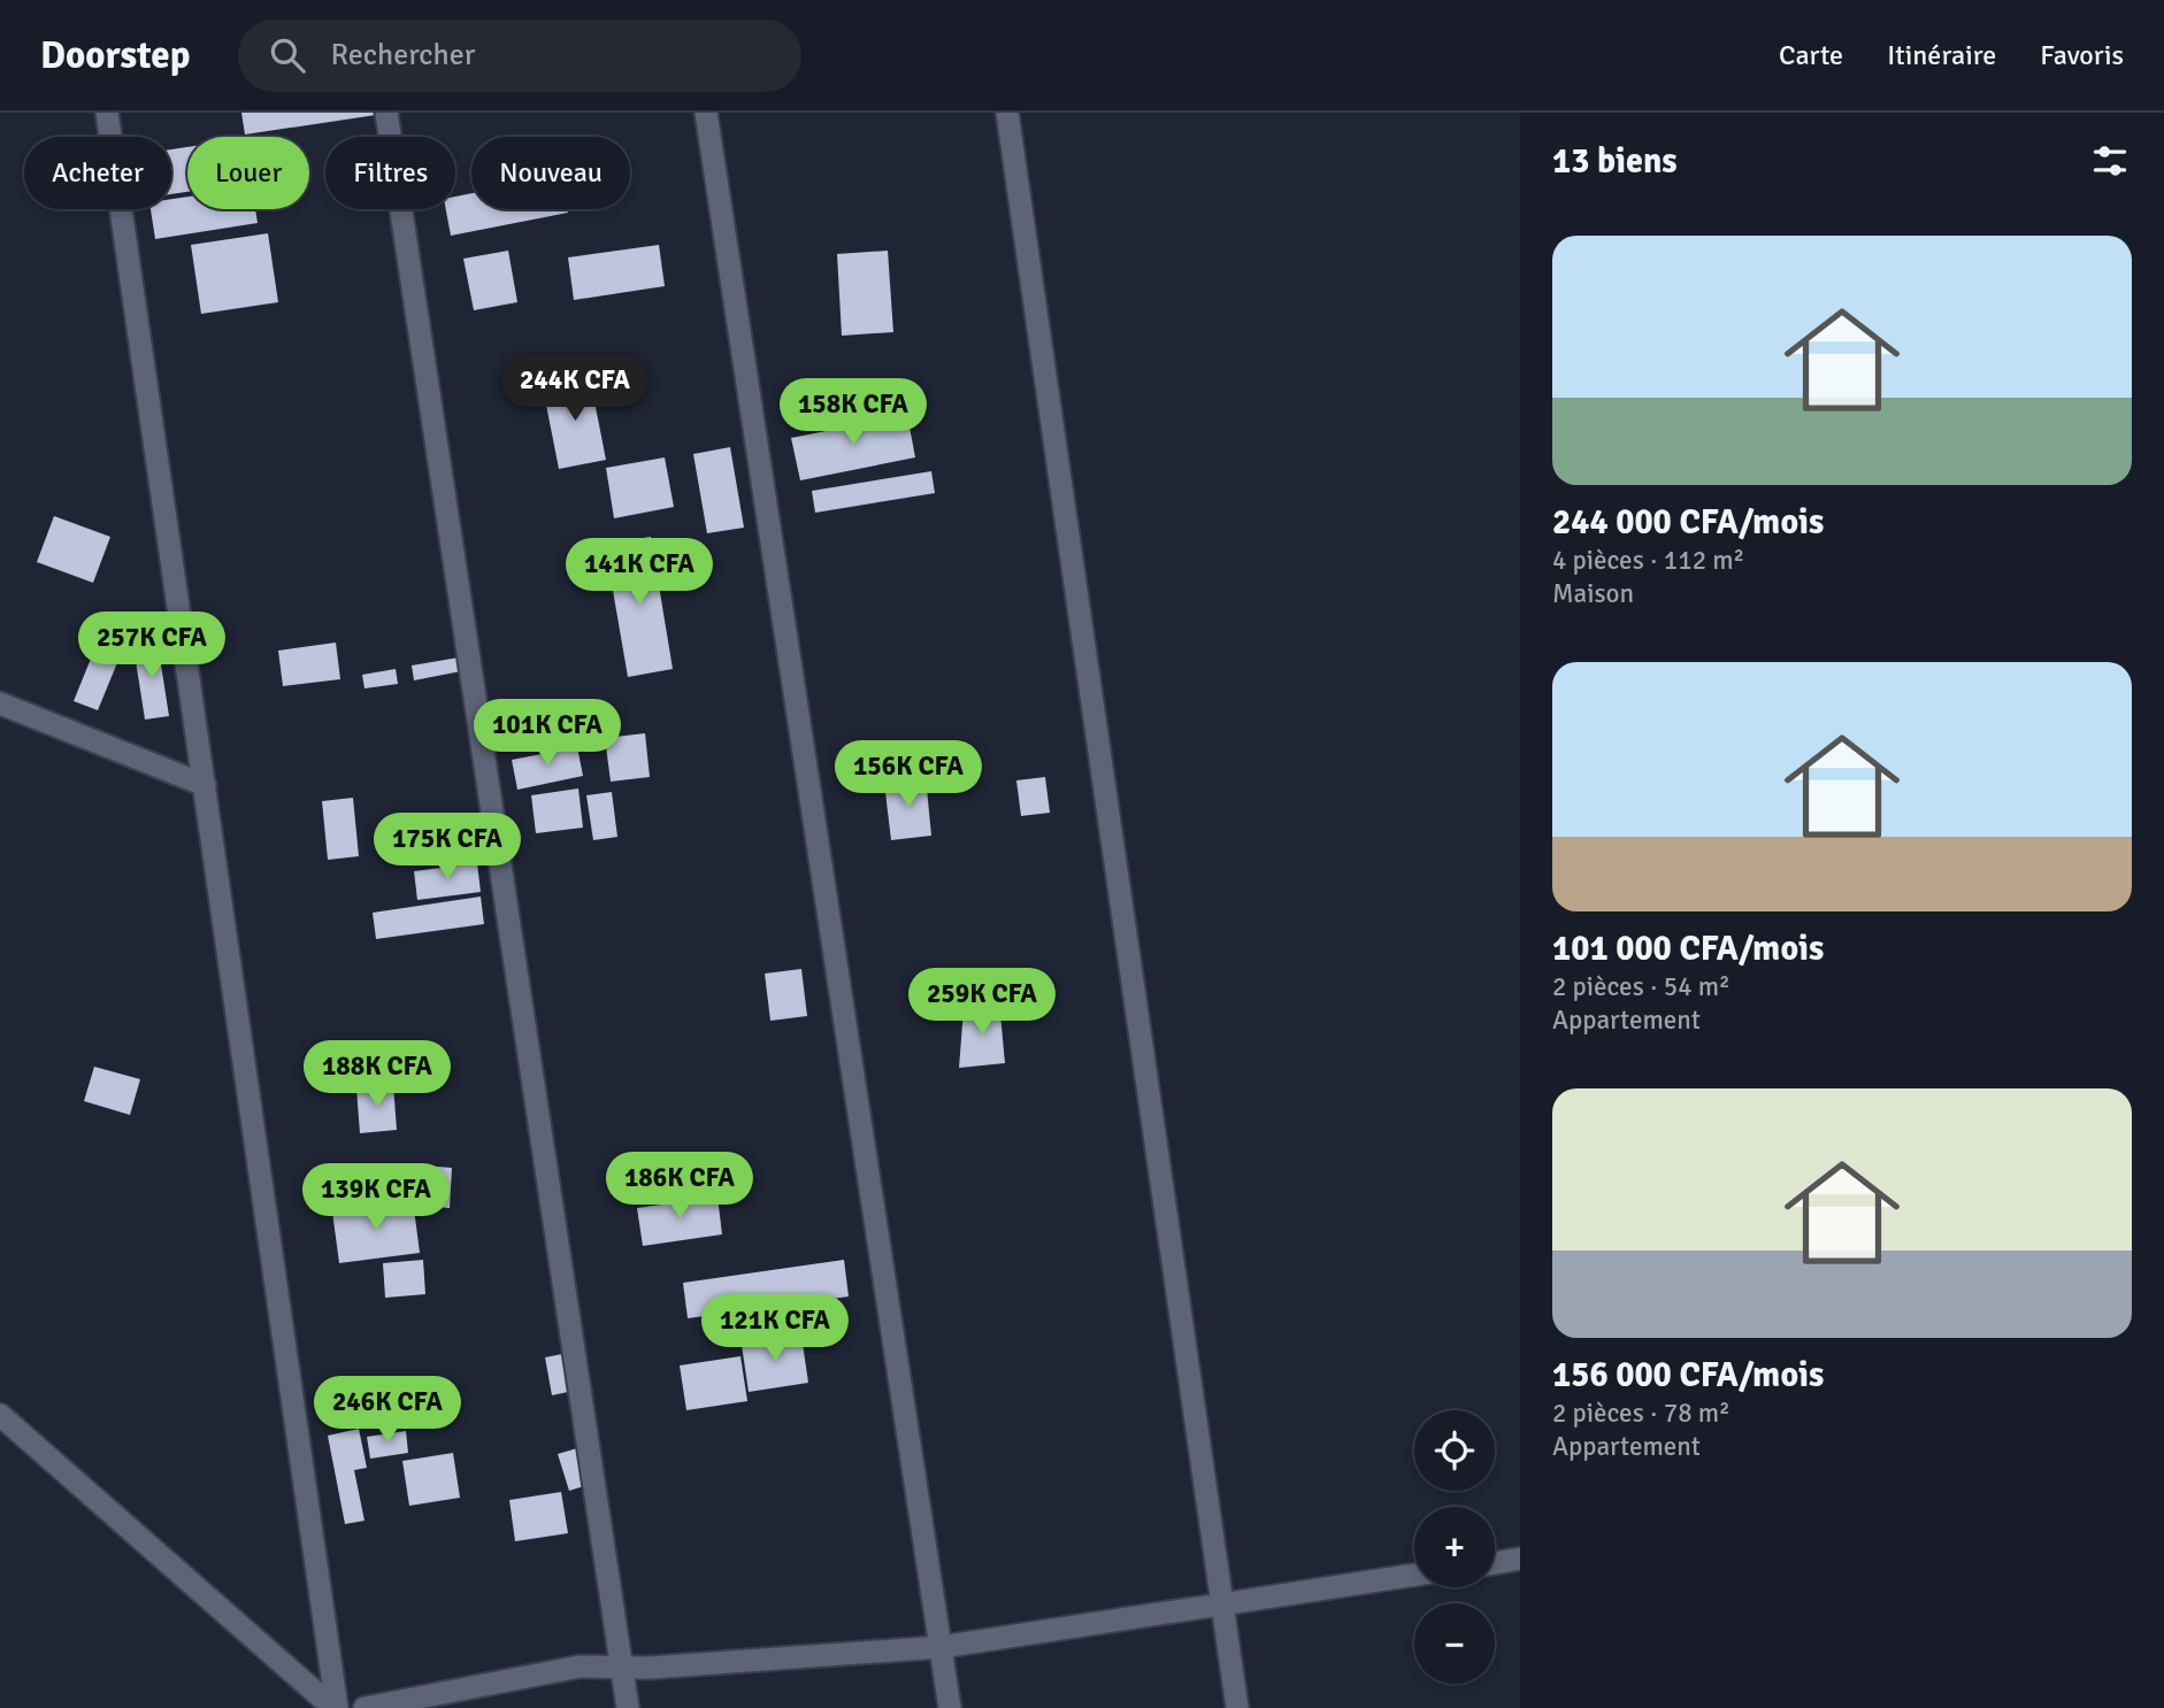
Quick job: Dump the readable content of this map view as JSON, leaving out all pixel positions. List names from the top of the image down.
{
  "page": {
    "header": "Doorstep",
    "search": "Rechercher",
    "nav": ["Carte", "Itinéraire", "Favoris"],
    "heading": "13 biens",
    "chip": [
      "Acheter",
      "Louer",
      "Filtres",
      "Nouveau"
    ],
    "list": [
      {
        "name": "244 000 CFA/mois",
        "note": "4 pièces · 112 m² · Maison"
      },
      {
        "name": "101 000 CFA/mois",
        "note": "2 pièces · 54 m² · Appartement"
      },
      {
        "name": "156 000 CFA/mois",
        "note": "2 pièces · 78 m² · Appartement"
      }
    ],
    "price": [
      "244K CFA",
      "158K CFA",
      "141K CFA",
      "257K CFA",
      "101K CFA",
      "156K CFA",
      "175K CFA",
      "259K CFA",
      "188K CFA",
      "186K CFA",
      "139K CFA",
      "121K CFA",
      "246K CFA"
    ],
    "map_buttons": ["+", "−"]
  }
}
